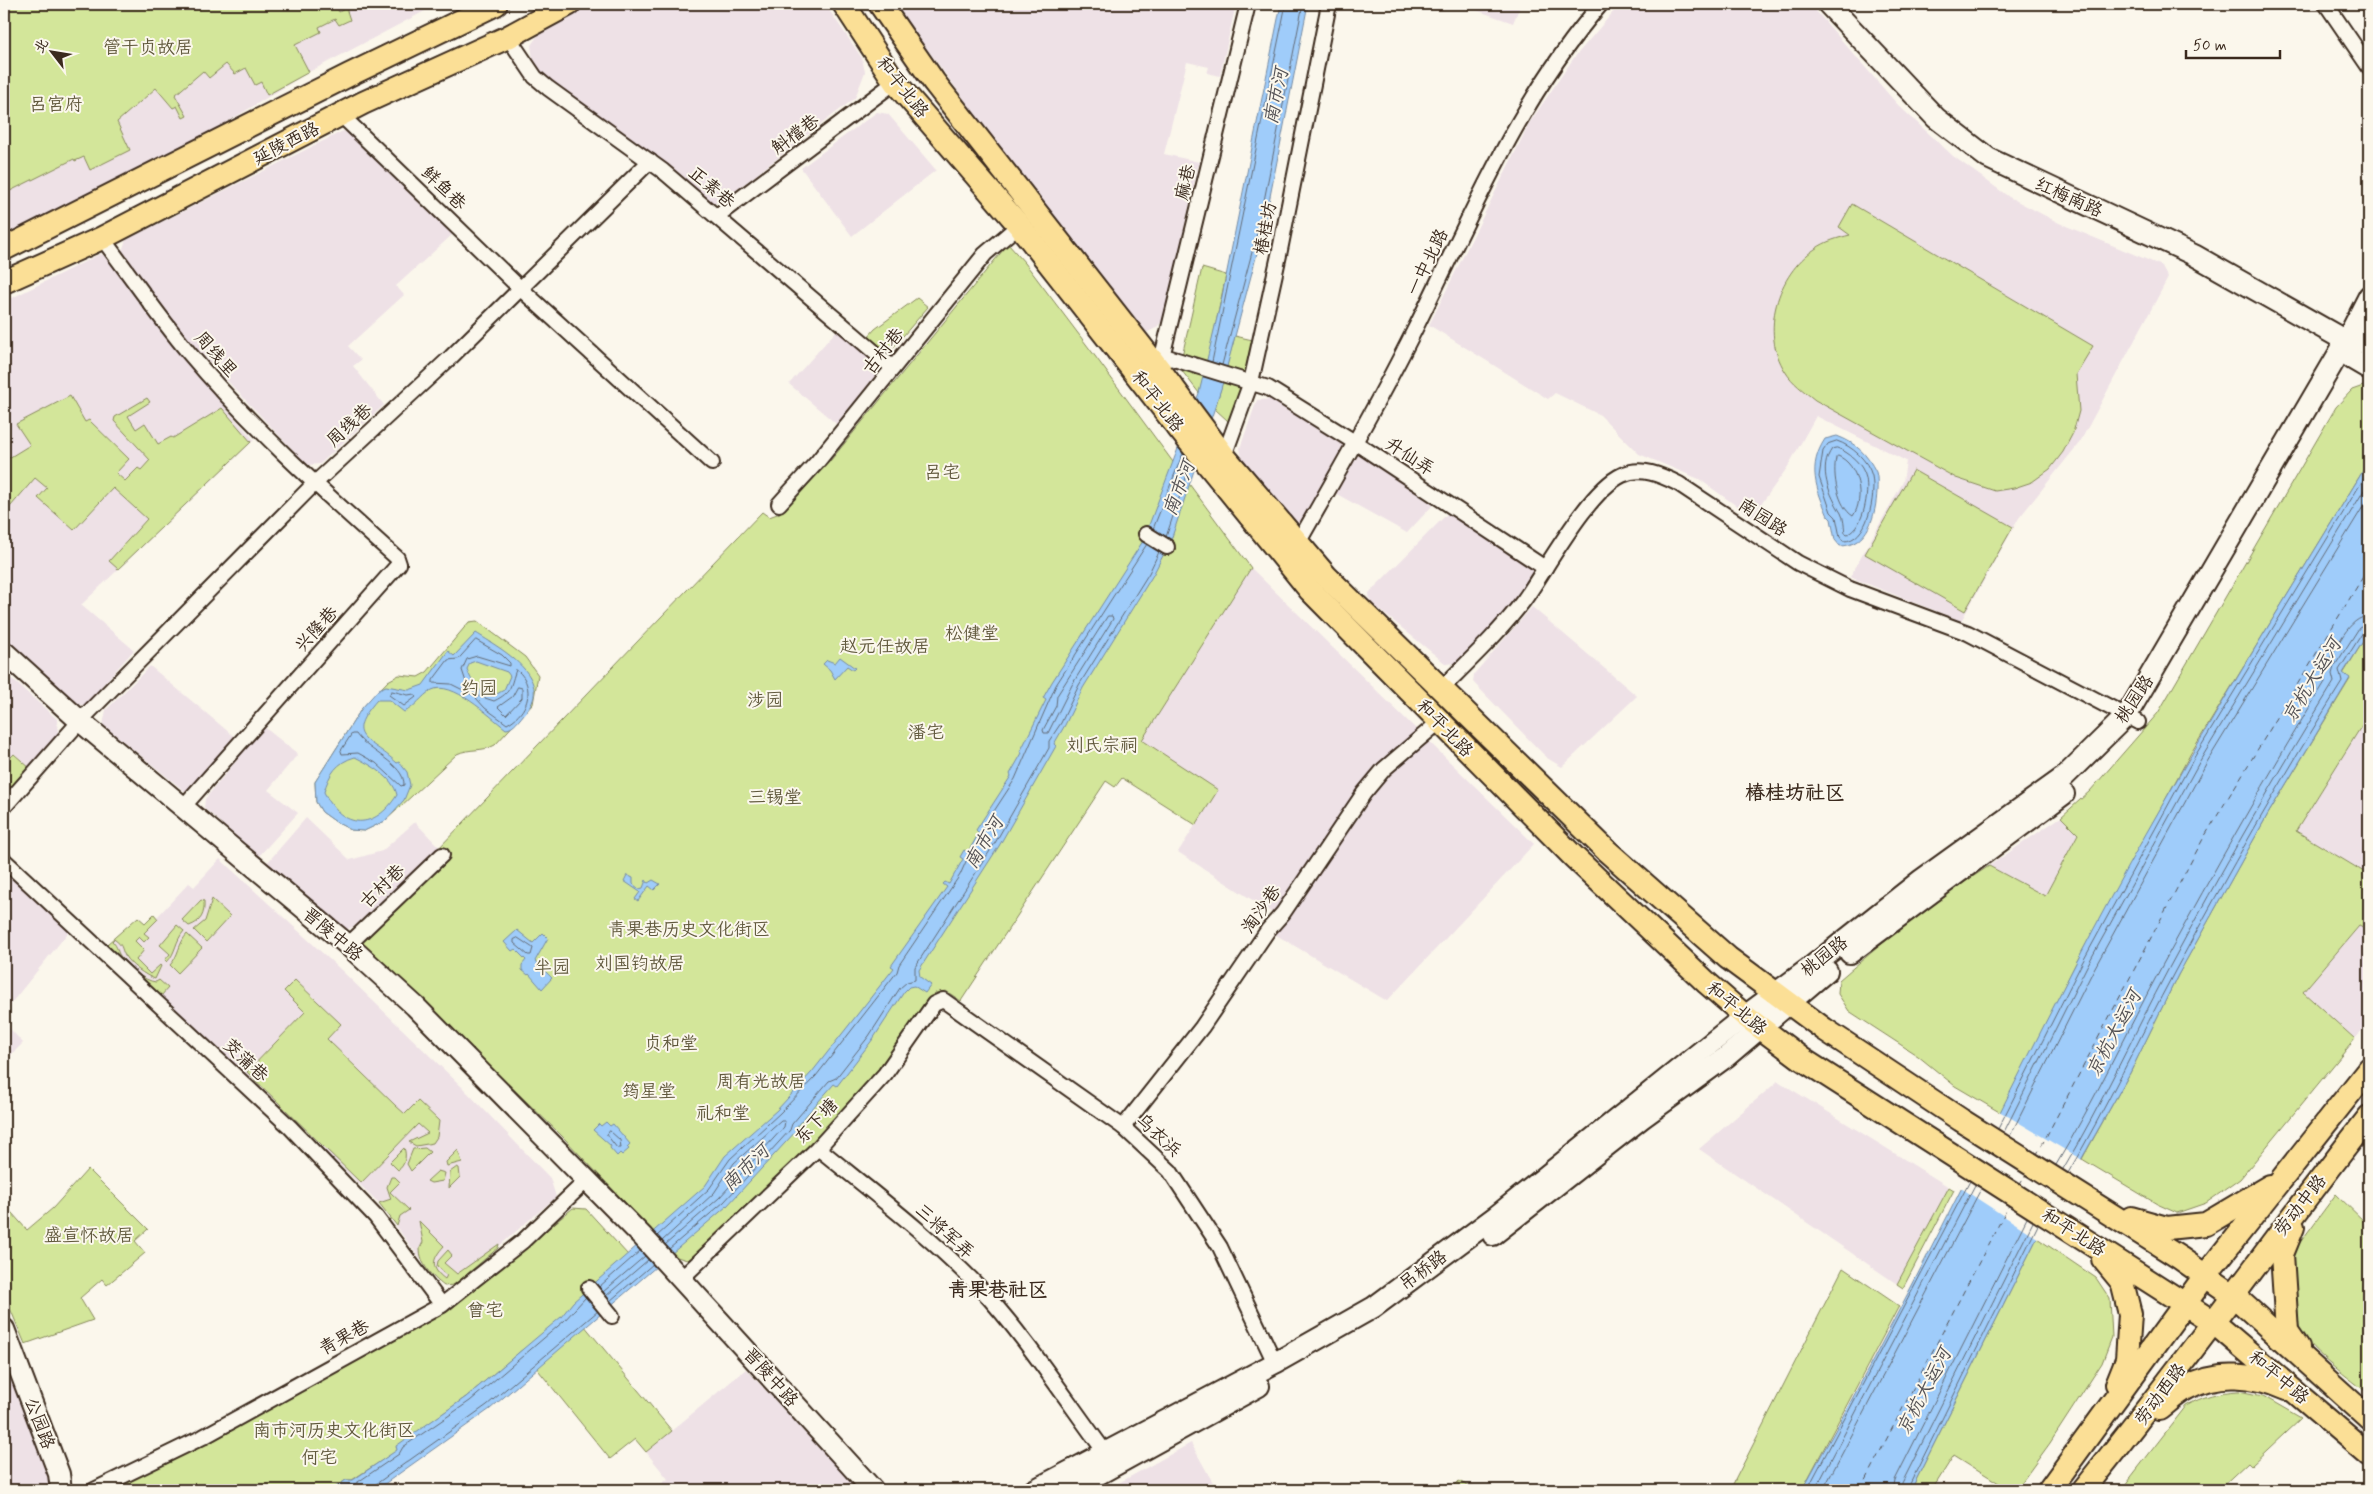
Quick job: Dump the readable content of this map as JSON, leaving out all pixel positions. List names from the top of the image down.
{
  "streets": {
    "main road": [
      "和平北路",
      "延陵西路",
      "红梅南路",
      "桃园路",
      "晋陵中路",
      "劳动中路",
      "吊桥路",
      "和平中路",
      "劳动西路",
      "公园路"
    ],
    "street": [
      "斛檔巷",
      "麻巷",
      "正素巷",
      "鲜鱼巷",
      "椿桂坊",
      "一中北路",
      "古村巷",
      "周线里",
      "周线巷",
      "升仙弄",
      "南园路",
      "兴隆巷",
      "淘沙巷",
      "茭蒲巷",
      "东下塘",
      "乌衣浜",
      "三将军弄",
      "青果巷"
    ]
  },
  "crossings": [
    ["和平北路", "斛檔巷"],
    ["和平北路", "麻巷"],
    ["和平北路", "椿桂坊"],
    ["和平北路", "一中北路"],
    ["和平北路", "古村巷"],
    ["和平北路", "升仙弄"],
    ["和平北路", "南园路"],
    ["和平北路", "桃园路"],
    ["和平北路", "淘沙巷"],
    ["和平北路", "吊桥路"],
    ["和平北路", "和平中路"],
    ["和平北路", "劳动西路"],
    ["斛檔巷", "正素巷"],
    ["延陵西路", "正素巷"],
    ["延陵西路", "鲜鱼巷"],
    ["延陵西路", "周线里"],
    ["麻巷", "升仙弄"],
    ["正素巷", "古村巷"],
    ["正素巷", "周线巷"],
    ["鲜鱼巷", "周线巷"],
    ["红梅南路", "桃园路"],
    ["椿桂坊", "升仙弄"],
    ["一中北路", "升仙弄"],
    ["古村巷", "晋陵中路"],
    ["周线里", "周线巷"],
    ["周线里", "兴隆巷"],
    ["周线巷", "兴隆巷"],
    ["周线巷", "晋陵中路"],
    ["升仙弄", "南园路"],
    ["南园路", "桃园路"],
    ["兴隆巷", "晋陵中路"],
    ["桃园路", "吊桥路"],
    ["淘沙巷", "乌衣浜"],
    ["晋陵中路", "东下塘"],
    ["晋陵中路", "青果巷"],
    ["茭蒲巷", "青果巷"],
    ["东下塘", "乌衣浜"],
    ["东下塘", "三将军弄"],
    ["乌衣浜", "吊桥路"],
    ["劳动中路", "和平中路"],
    ["劳动中路", "劳动西路"],
    ["三将军弄", "吊桥路"],
    ["和平中路", "劳动西路"]
  ],
  "districts": ["椿桂坊社区", "青果巷社区"],
  "water": ["南市河", "京杭大运河"],
  "parks": [
    "管干贞故居",
    "吕宫府",
    "吕宅",
    "松健堂",
    "赵元任故居",
    "约园",
    "涉园",
    "潘宅",
    "刘氏宗祠",
    "三锡堂",
    "青果巷历史文化街区",
    "刘国钧故居",
    "半园",
    "贞和堂",
    "周有光故居",
    "筠星堂",
    "礼和堂",
    "盛宣怀故居",
    "曾宅",
    "南市河历史文化街区",
    "何宅"
  ],
  "scale_bar": "50 m",
  "north": "top left"
}
